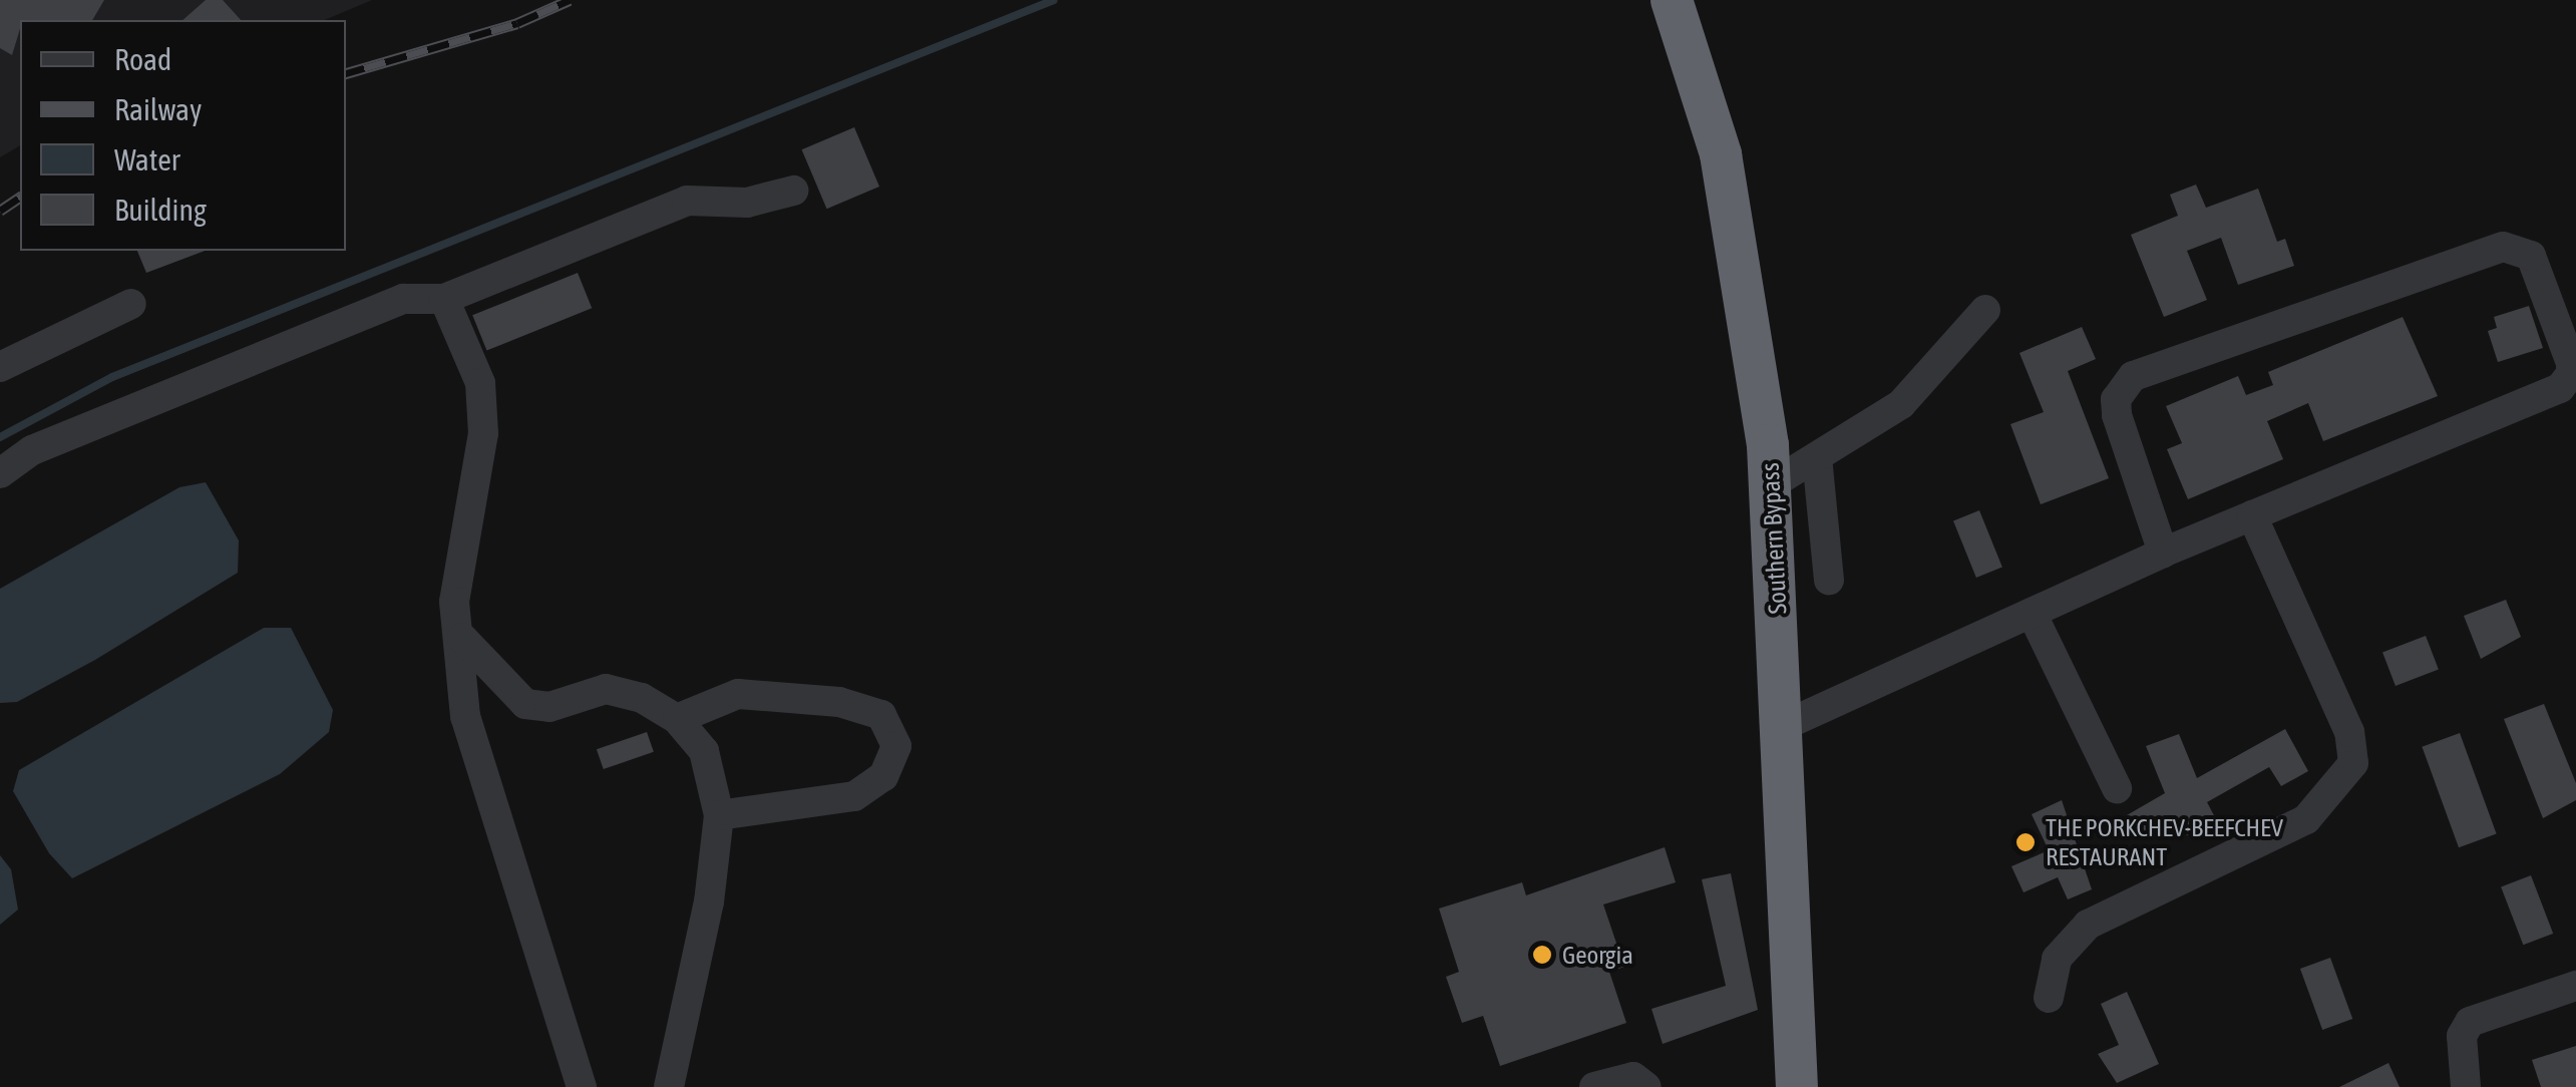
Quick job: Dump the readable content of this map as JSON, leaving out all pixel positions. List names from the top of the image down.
{
  "streets": {
    "highway": ["Southern Bypass"]
  },
  "places": ["THE PORKCHEV-BEEFCHEV RESTAURANT", "Georgia"],
  "legend": [
    "Road",
    "Railway",
    "Water",
    "Building"
  ]
}
